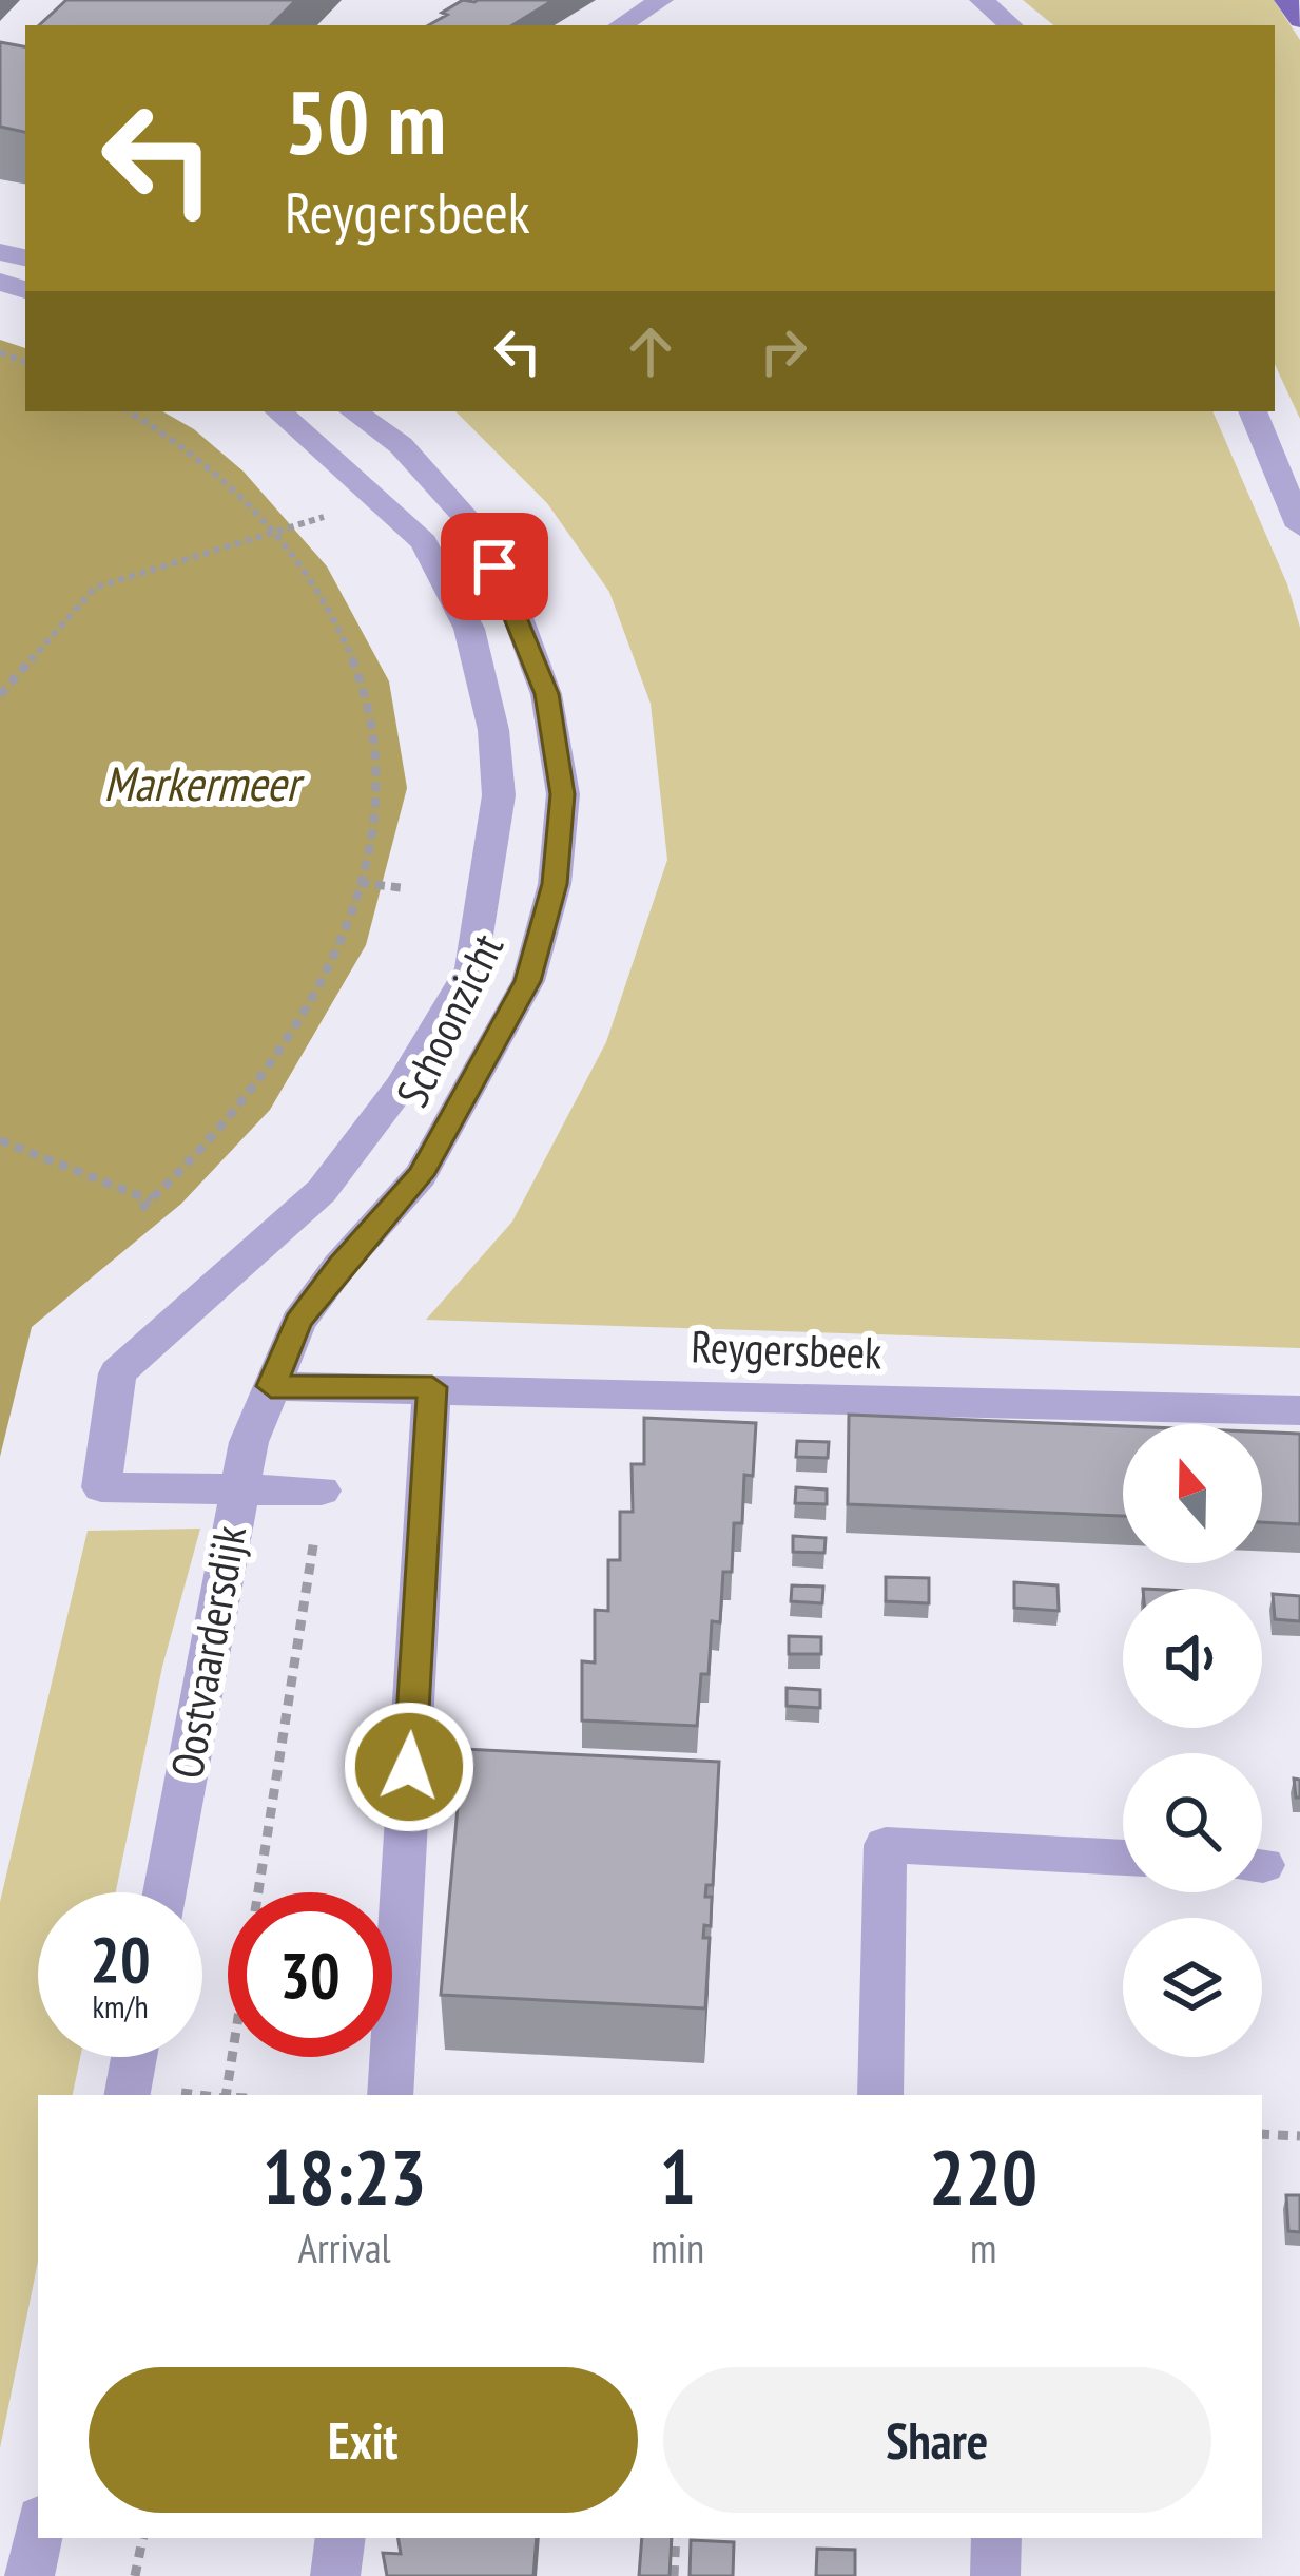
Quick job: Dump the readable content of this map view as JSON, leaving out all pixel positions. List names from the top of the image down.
{
  "streets": {
    "street": ["Schoonzicht", "Reygersbeek", "Oostvaardersdijk"]
  },
  "crossings": [
    ["Schoonzicht", "Reygersbeek"],
    ["Schoonzicht", "Oostvaardersdijk"],
    ["Reygersbeek", "Oostvaardersdijk"]
  ],
  "water": ["Markermeer"],
  "north": "top",
  "page": {
    "turn": ["50 m", "Reygersbeek"],
    "speed": "20 km/h",
    "limit": "30",
    "eta": [
      "18:23",
      "Arrival",
      "1",
      "min",
      "220",
      "m"
    ],
    "buttons": ["Exit", "Share"]
  }
}
